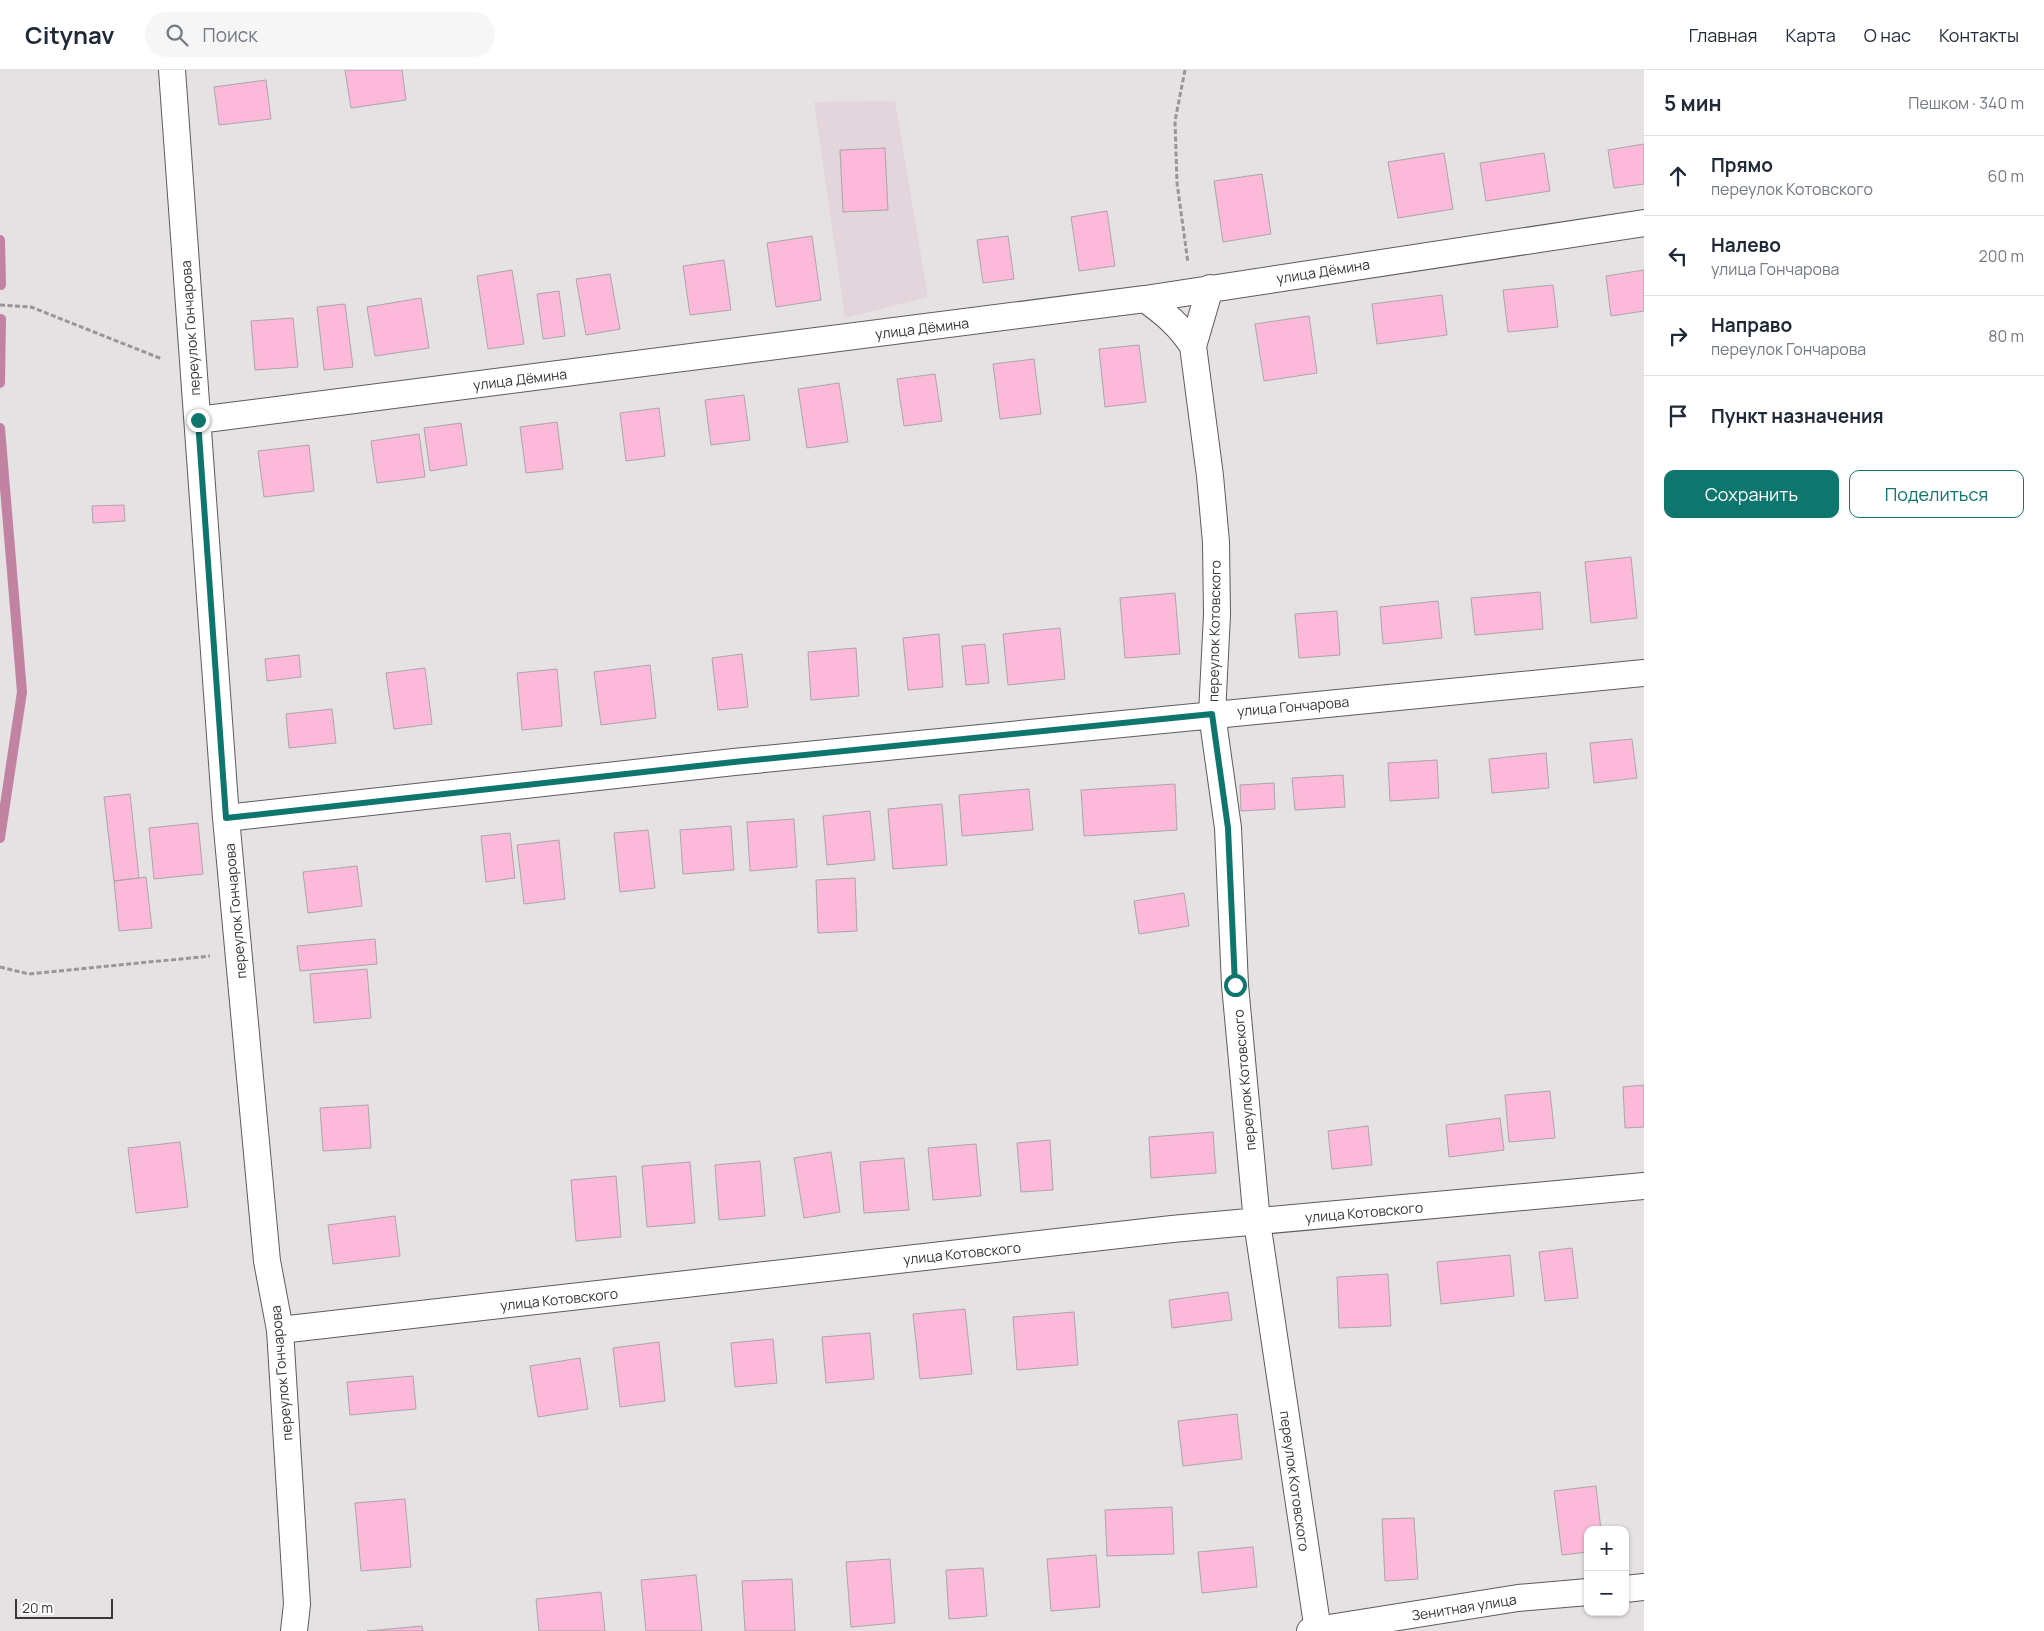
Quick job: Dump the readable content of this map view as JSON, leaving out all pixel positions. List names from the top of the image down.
{
  "streets": {
    "street": [
      "улица Дёмина",
      "переулок Гончарова",
      "переулок Котовского",
      "улица Гончарова",
      "улица Котовского",
      "Зенитная улица"
    ]
  },
  "crossings": [
    ["улица Дёмина", "переулок Гончарова"],
    ["переулок Гончарова", "улица Гончарова"],
    ["переулок Гончарова", "улица Котовского"],
    ["переулок Котовского", "улица Гончарова"],
    ["переулок Котовского", "улица Котовского"],
    ["переулок Котовского", "Зенитная улица"]
  ],
  "scale_bar": "20 m",
  "page": {
    "header": "Citynav",
    "search": "Поиск",
    "nav": [
      "Главная",
      "Карта",
      "О нас",
      "Контакты"
    ],
    "heading": ["5 мин", "Пешком · 340 m"],
    "list": [
      ["Прямо", "переулок Котовского", "60 m"],
      ["Налево", "улица Гончарова", "200 m"],
      ["Направо", "переулок Гончарова", "80 m"],
      "Пункт назначения"
    ],
    "buttons": ["Сохранить", "Поделиться"],
    "map_buttons": ["+", "−"],
    "scale": "20 m"
  }
}
